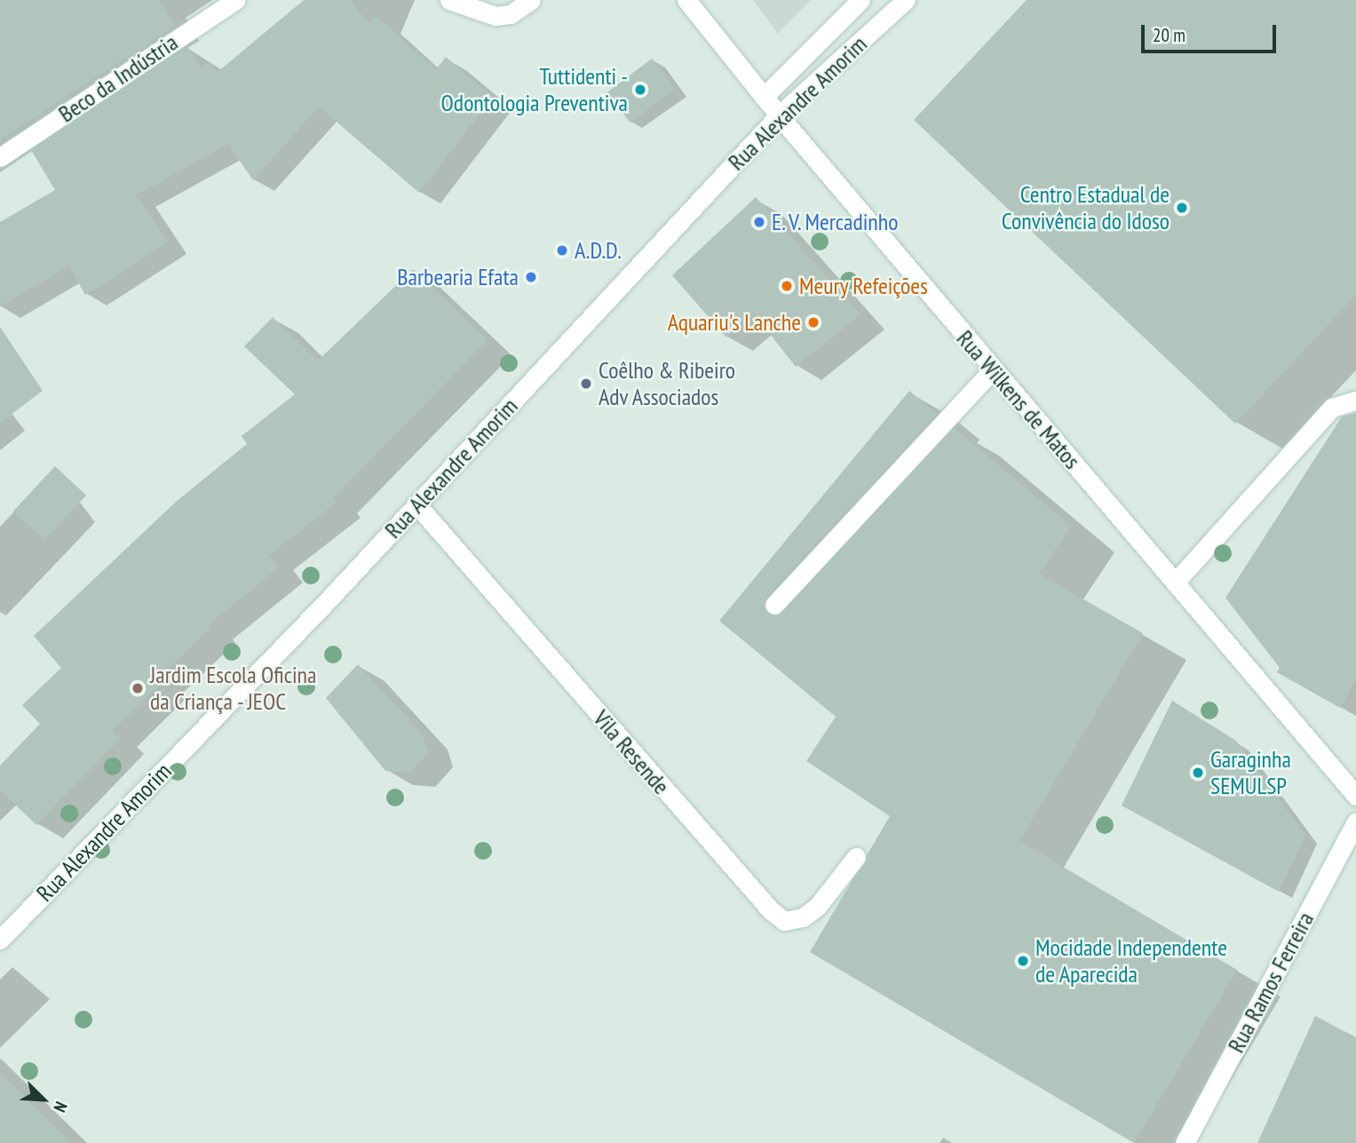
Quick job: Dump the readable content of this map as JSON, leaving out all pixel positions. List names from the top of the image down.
{
  "streets": {
    "street": [
      "Beco da Indústria",
      "Rua Alexandre Amorim",
      "Rua Wilkens de Matos",
      "Vila Resende",
      "Rua Ramos Ferreira"
    ]
  },
  "crossings": [
    ["Rua Alexandre Amorim", "Rua Wilkens de Matos"],
    ["Rua Alexandre Amorim", "Vila Resende"]
  ],
  "places": [
    "Tuttidenti - Odontologia Preventiva",
    "Centro Estadual de Convivência do Idoso",
    "E. V. Mercadinho",
    "A.D.D.",
    "Barbearia Efata",
    "Meury Refeições",
    "Aquariu's Lanche",
    "Coêlho & Ribeiro Adv Associados",
    "Jardim Escola Oficina da Criança - JEOC",
    "Garaginha SEMULSP",
    "Mocidade Independente de Aparecida"
  ],
  "scale_bar": "20 m",
  "north": "bottom right"
}
